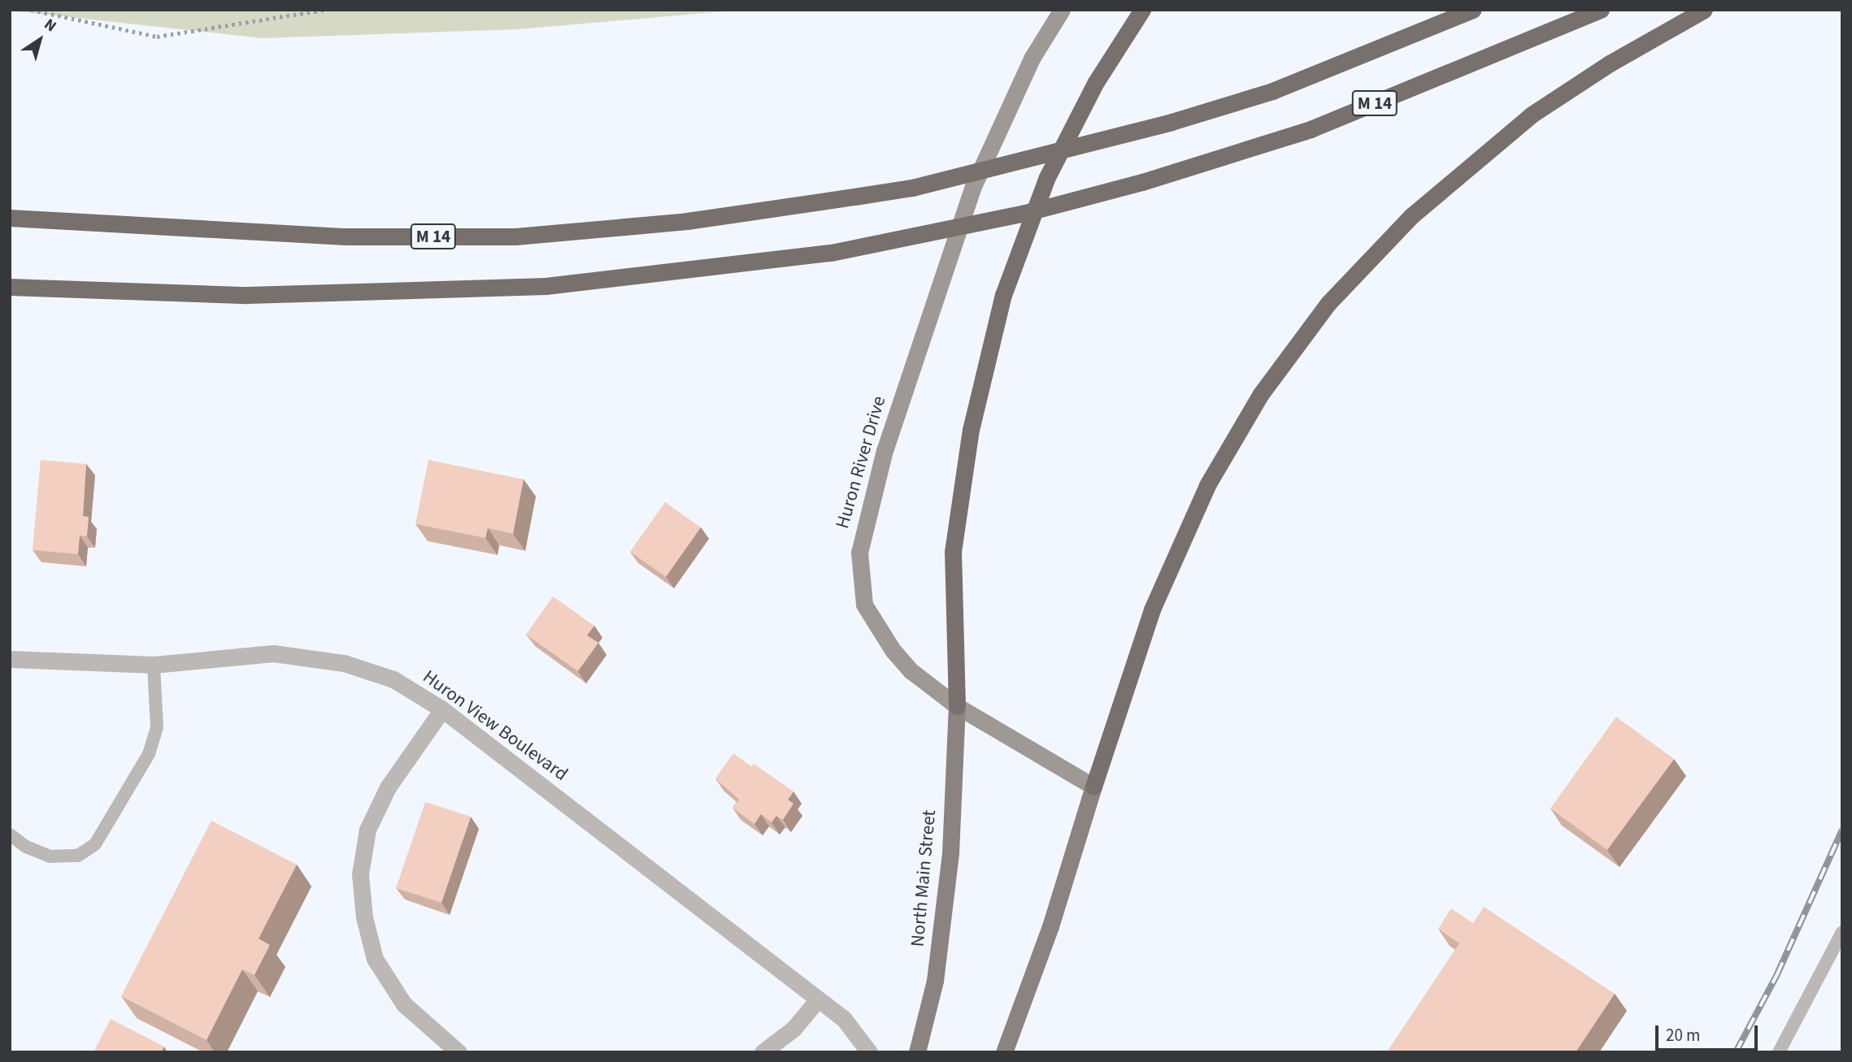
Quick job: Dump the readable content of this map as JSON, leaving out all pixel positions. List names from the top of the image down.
{
  "streets": {
    "highway": ["M 14"],
    "main road": ["North Main Street"],
    "street": ["Huron River Drive", "Huron View Boulevard"]
  },
  "crossings": [
    ["Huron River Drive", "North Main Street"]
  ],
  "scale_bar": "20 m",
  "north": "top right"
}
